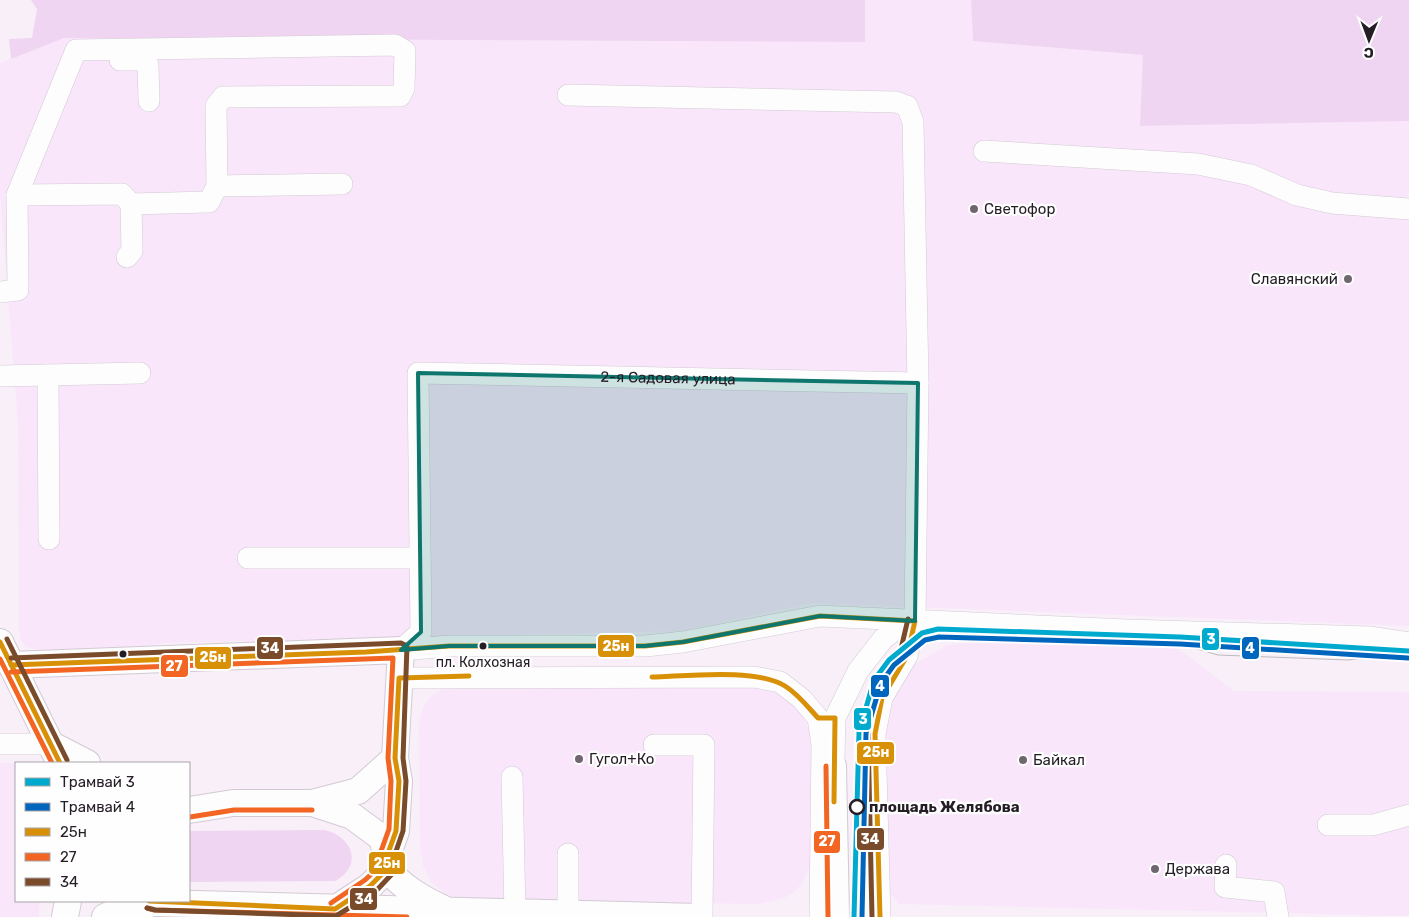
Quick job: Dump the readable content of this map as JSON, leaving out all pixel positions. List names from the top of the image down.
{
  "streets": {
    "street": ["2-я Садовая улица"]
  },
  "places": [
    "Светофор",
    "Славянский",
    "пл. Колхозная",
    "Гугол+Ко",
    "Байкал",
    "площадь Желябова",
    "Держава"
  ],
  "lines": [
    "transit line 25н",
    "transit line 34",
    "tram line 3",
    "tram line 4",
    "transit line 27"
  ],
  "legend": [
    "Трамвай 3",
    "Трамвай 4",
    "25н",
    "27",
    "34"
  ],
  "north": "bottom"
}
